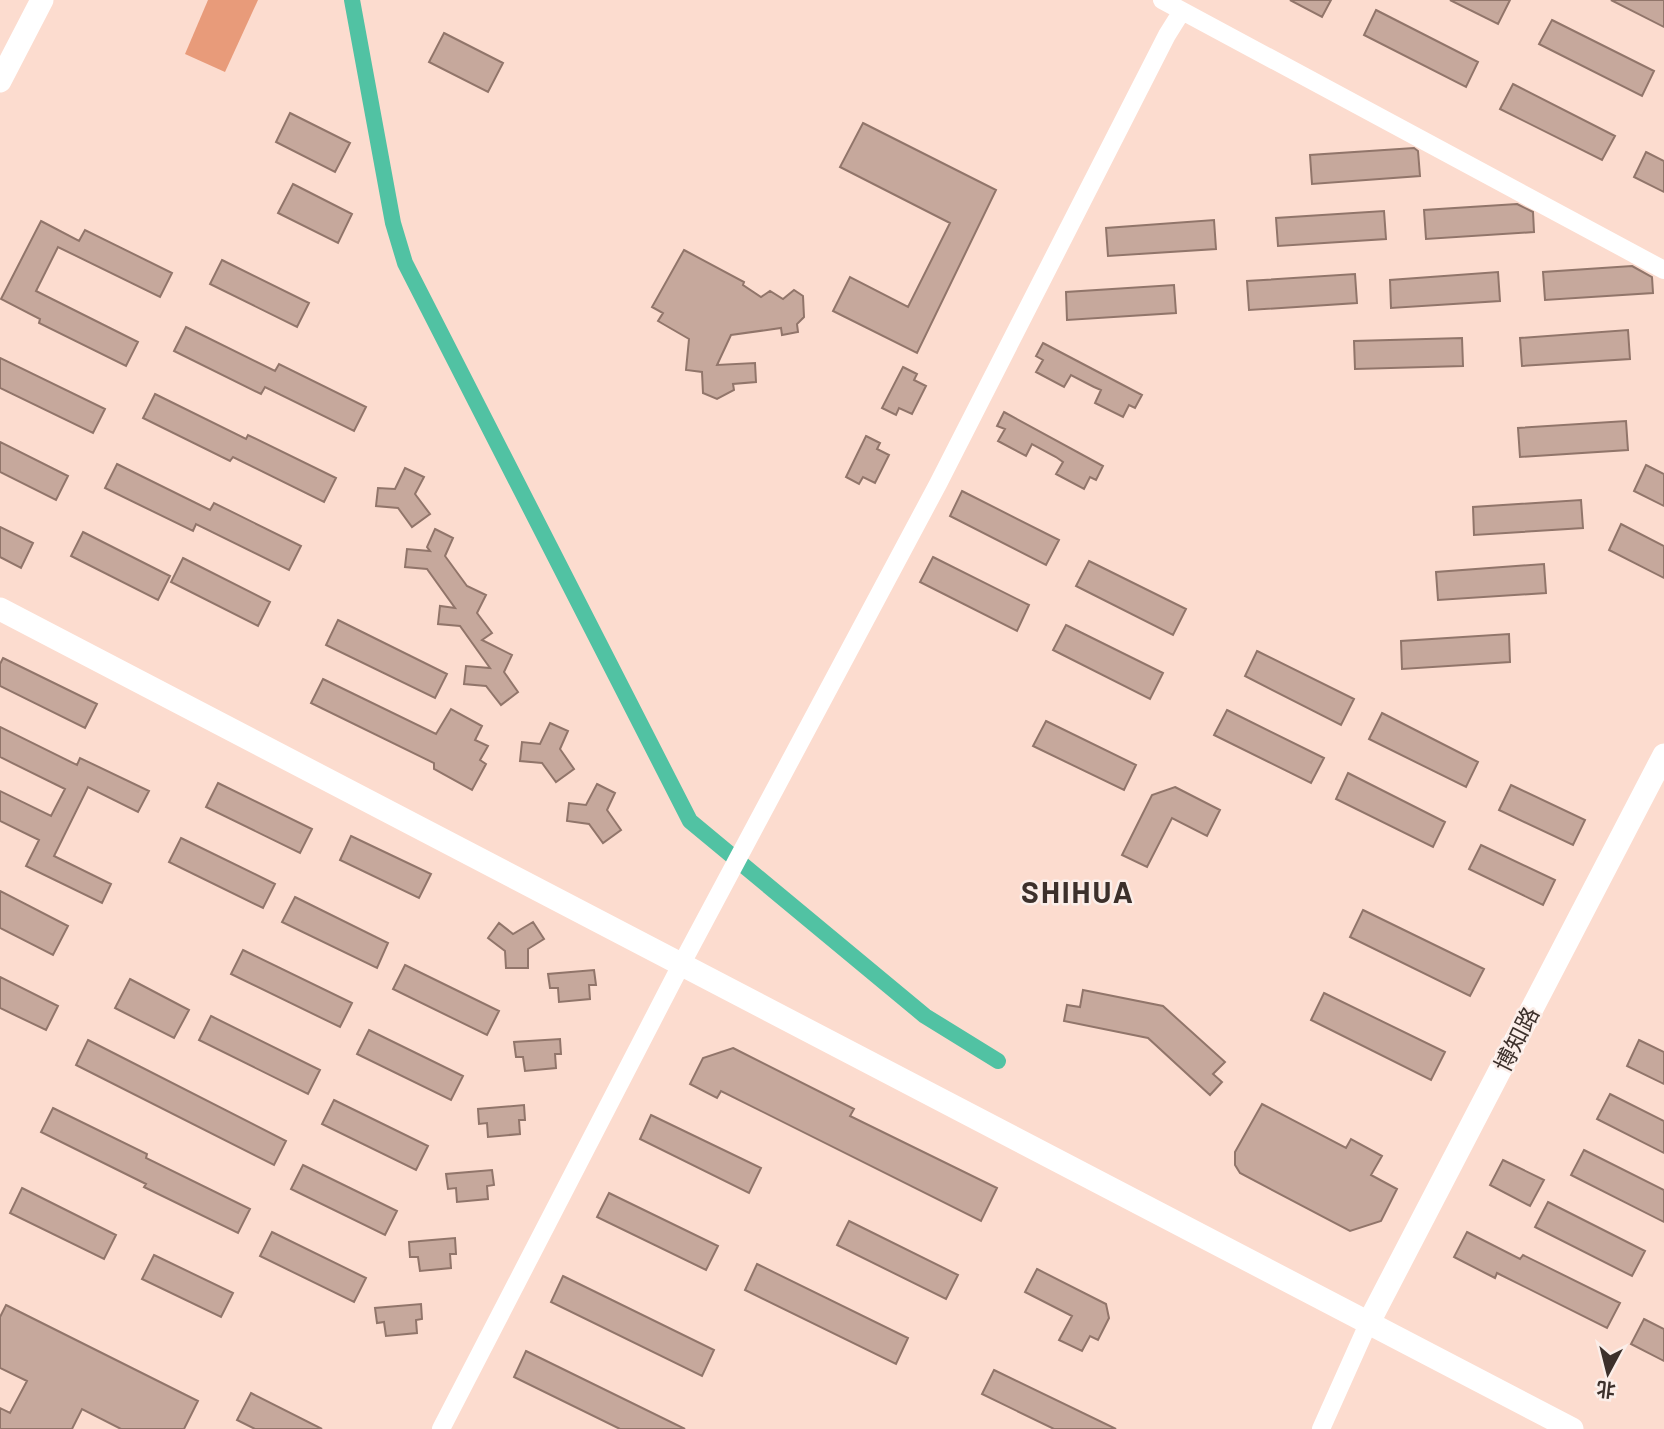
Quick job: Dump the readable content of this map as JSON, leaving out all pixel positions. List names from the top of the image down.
{
  "streets": {
    "street": ["博知路"]
  },
  "districts": ["SHIHUA"],
  "north": "bottom"
}
